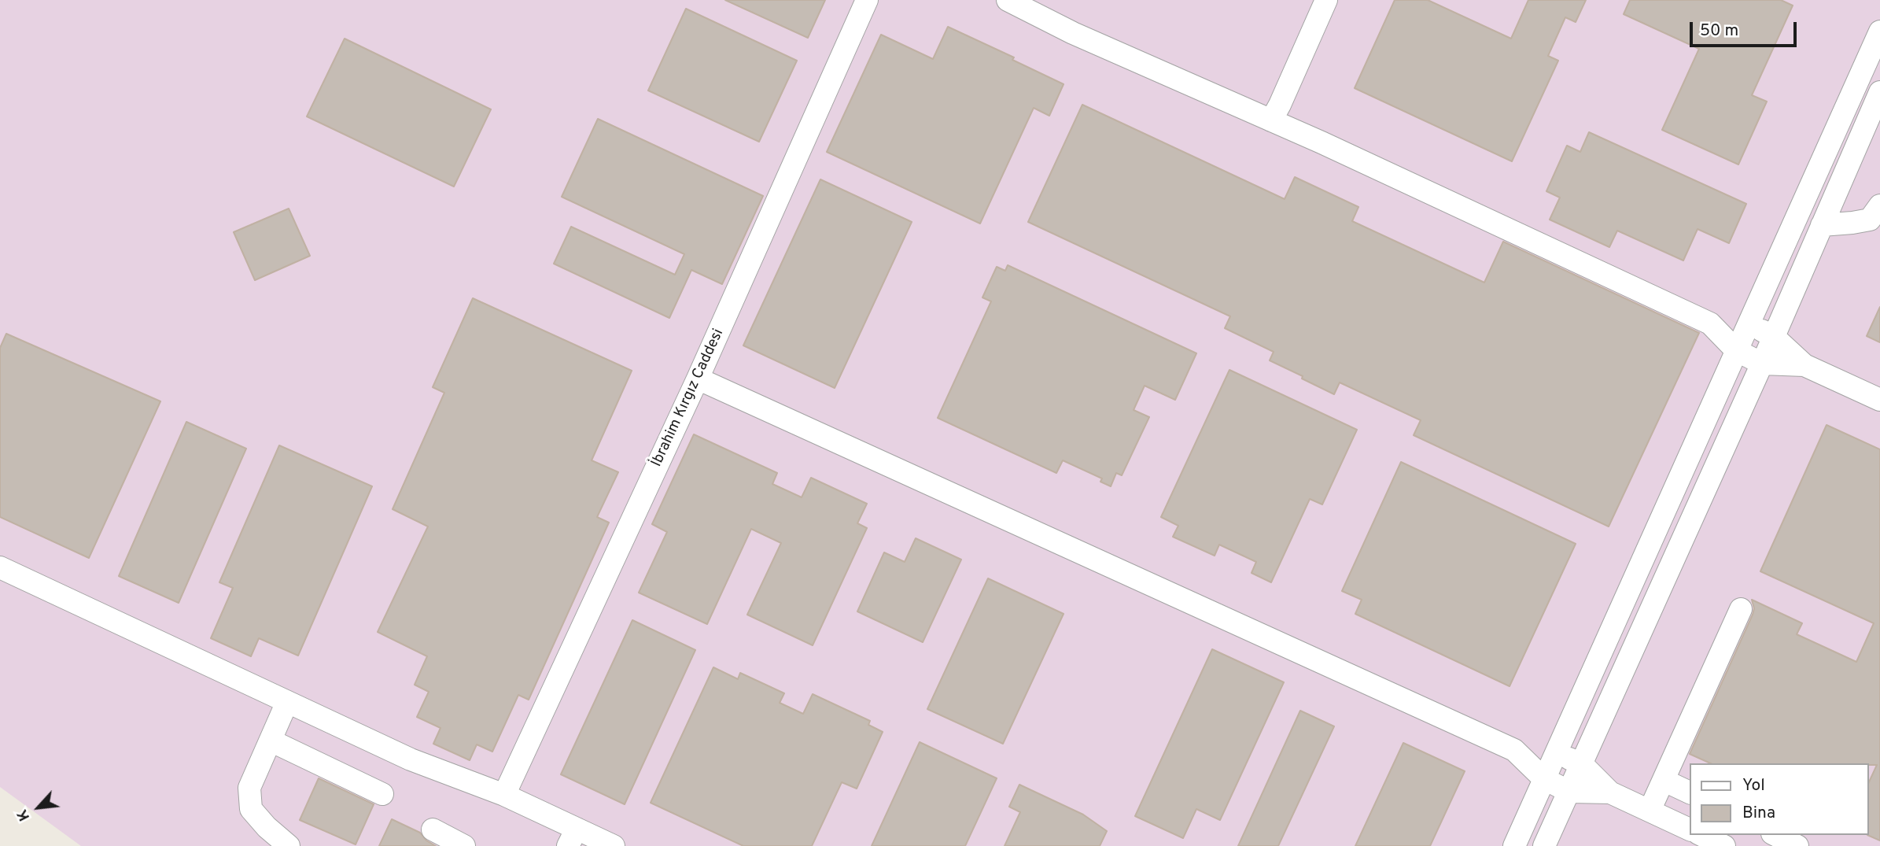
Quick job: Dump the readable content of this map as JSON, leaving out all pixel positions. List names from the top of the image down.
{
  "streets": {
    "street": ["İbrahim Kırgız Caddesi"]
  },
  "legend": ["Yol", "Bina"],
  "scale_bar": "50 m",
  "north": "bottom left"
}
